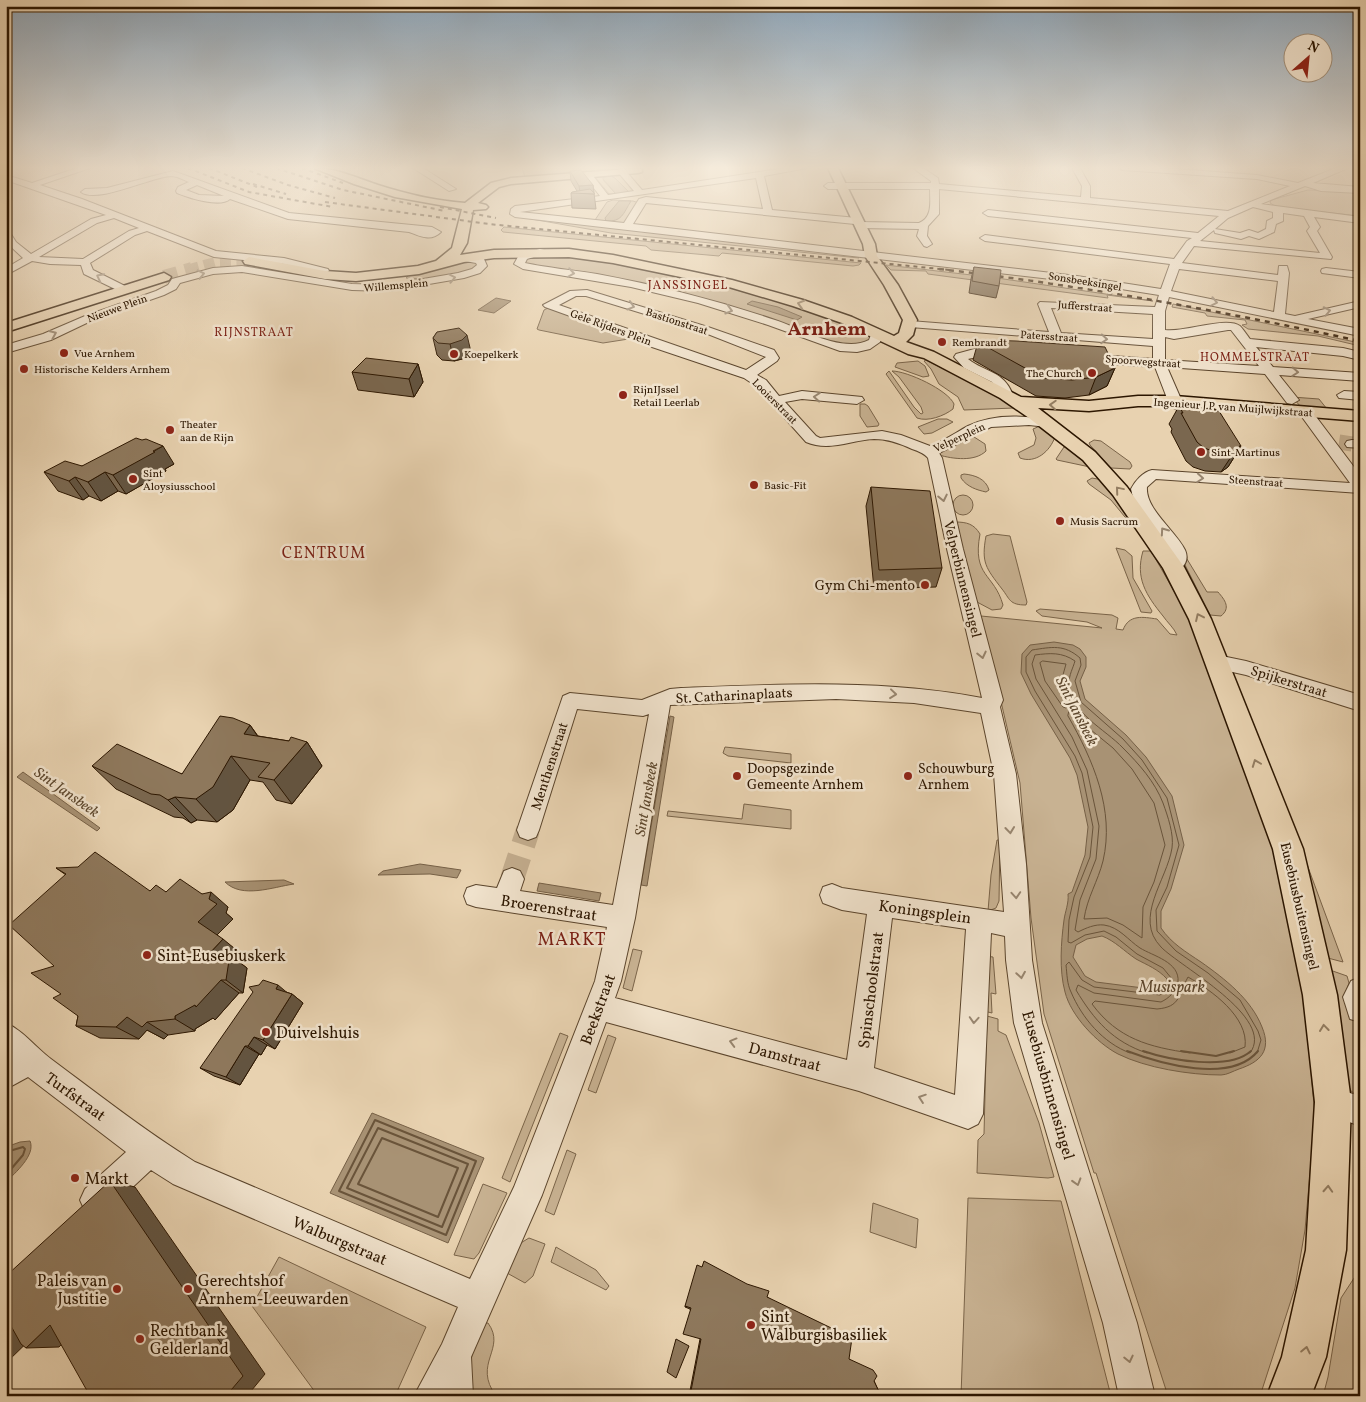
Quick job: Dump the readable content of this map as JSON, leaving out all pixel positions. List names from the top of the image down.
{
  "streets": {
    "main road": [
      "Willemsplein",
      "Nieuwe Plein",
      "Ingenieur J.P. van Muijlwijkstraat",
      "Velperplein",
      "Eusebiusbuitensingel"
    ],
    "street": [
      "Sonsbeeksingel",
      "Jufferstraat",
      "Bastionstraat",
      "Gele Rijders Plein",
      "Patersstraat",
      "Spoorwegstraat",
      "Looierstraat",
      "Steenstraat",
      "Velperbinnensingel",
      "Spijkerstraat",
      "St. Catharinaplaats",
      "Menthenstraat",
      "Broerenstraat",
      "Koningsplein",
      "Spinschoolstraat",
      "Beekstraat",
      "Damstraat",
      "Eusebiusbinnensingel",
      "Turfstraat",
      "Walburgstraat"
    ]
  },
  "crossings": [
    ["Willemsplein", "Nieuwe Plein"],
    ["Willemsplein", "Velperplein"],
    ["Jufferstraat", "Patersstraat"],
    ["Bastionstraat", "Gele Rijders Plein"],
    ["Bastionstraat", "Looierstraat"],
    ["Gele Rijders Plein", "Looierstraat"],
    ["Looierstraat", "Velperplein"],
    ["Ingenieur J.P. van Muijlwijkstraat", "Velperplein"],
    ["Velperplein", "Steenstraat"],
    ["Velperplein", "Velperbinnensingel"],
    ["Velperplein", "Eusebiusbuitensingel"],
    ["Steenstraat", "Eusebiusbuitensingel"],
    ["Velperbinnensingel", "St. Catharinaplaats"],
    ["Velperbinnensingel", "Eusebiusbinnensingel"],
    ["Spijkerstraat", "Eusebiusbuitensingel"],
    ["St. Catharinaplaats", "Menthenstraat"],
    ["St. Catharinaplaats", "Beekstraat"],
    ["St. Catharinaplaats", "Eusebiusbinnensingel"],
    ["Broerenstraat", "Beekstraat"],
    ["Koningsplein", "Spinschoolstraat"],
    ["Koningsplein", "Damstraat"],
    ["Koningsplein", "Eusebiusbinnensingel"],
    ["Spinschoolstraat", "Damstraat"],
    ["Beekstraat", "Damstraat"],
    ["Beekstraat", "Walburgstraat"],
    ["Turfstraat", "Walburgstraat"]
  ],
  "one_way": [
    "Velperplein",
    "Velperbinnensingel",
    "St. Catharinaplaats",
    "Eusebiusbuitensingel",
    "Eusebiusbinnensingel"
  ],
  "districts": [
    "JANSSINGEL",
    "Arnhem",
    "RIJNSTRAAT",
    "HOMMELSTRAAT",
    "CENTRUM",
    "MARKT"
  ],
  "water": ["Sint Jansbeek"],
  "parks": ["Musispark"],
  "places": [
    "Rembrandt",
    "Vue Arnhem",
    "Koepelkerk",
    "Historische Kelders Arnhem",
    "The Church",
    "RijnIJssel Retail Leerlab",
    "Theater aan de Rijn",
    "Sint-Martinus",
    "Sint Aloysiusschool",
    "Basic-Fit",
    "Musis Sacrum",
    "Gym Chi-mento",
    "Doopsgezinde Gemeente Arnhem",
    "Schouwburg Arnhem",
    "Sint-Eusebiuskerk",
    "Duivelshuis",
    "Markt",
    "Paleis van Justitie",
    "Gerechtshof Arnhem-Leeuwarden",
    "Sint Walburgisbasiliek",
    "Rechtbank Gelderland"
  ],
  "north": "top right"
}
